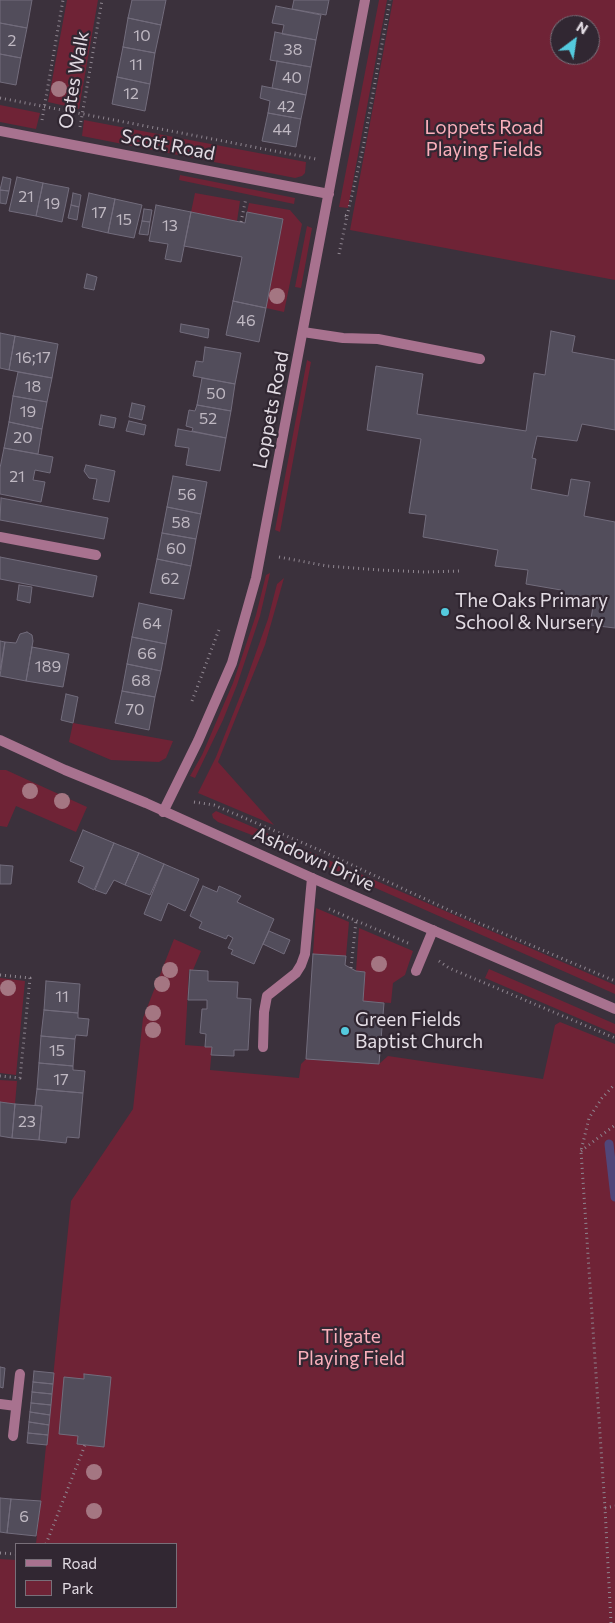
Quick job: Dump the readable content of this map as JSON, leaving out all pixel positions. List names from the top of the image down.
{
  "streets": {
    "street": ["Scott Road", "Loppets Road", "Ashdown Drive"],
    "path": ["Oates Walk"]
  },
  "crossings": [
    ["Oates Walk", "Scott Road"],
    ["Scott Road", "Loppets Road"],
    ["Loppets Road", "Ashdown Drive"]
  ],
  "parks": ["Loppets Road Playing Fields", "Tilgate Playing Field"],
  "places": ["The Oaks Primary School & Nursery", "Green Fields Baptist Church"],
  "house_numbers": [
    "10",
    "2",
    "38",
    "11",
    "40",
    "12",
    "42",
    "44",
    "21",
    "19",
    "17",
    "15",
    "13",
    "46",
    "16;17",
    "18",
    "50",
    "19",
    "52",
    "20",
    "21",
    "56",
    "58",
    "60",
    "62",
    "64",
    "66",
    "189",
    "68",
    "70",
    "11",
    "15",
    "17",
    "23",
    "6"
  ],
  "legend": ["Road", "Park"],
  "north": "top right"
}
